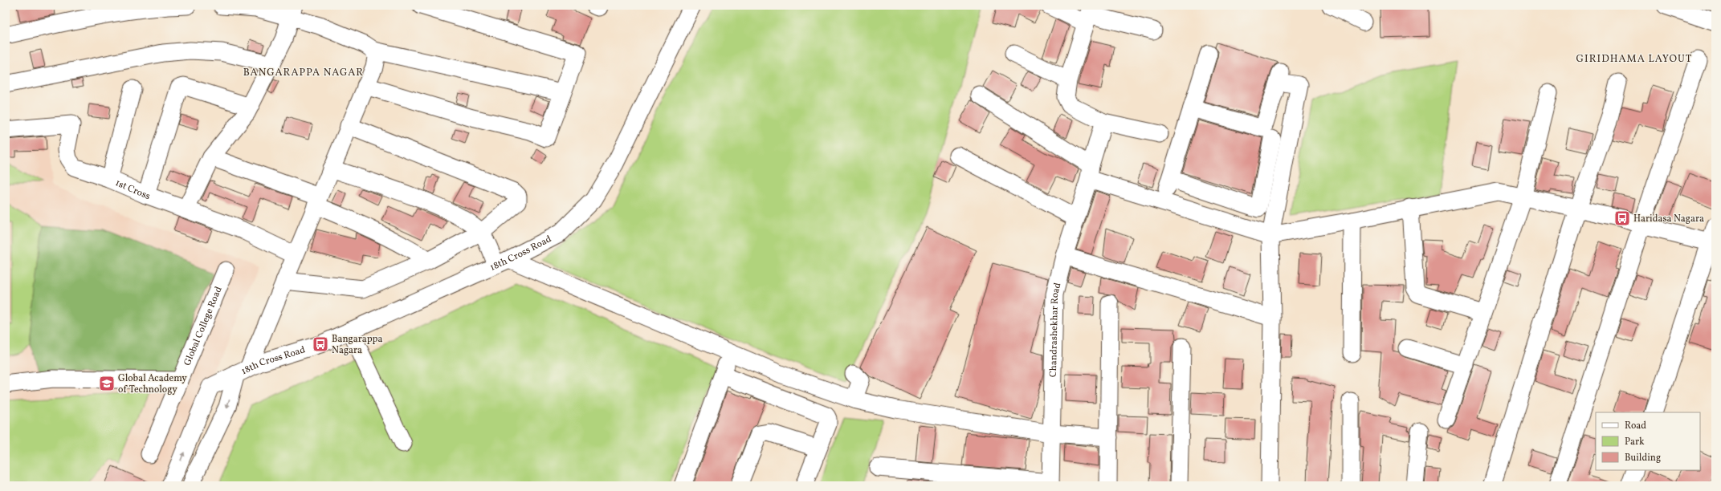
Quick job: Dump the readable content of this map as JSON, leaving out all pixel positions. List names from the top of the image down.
{
  "streets": {
    "street": [
      "1st Cross",
      "18th Cross Road",
      "Global College Road",
      "Chandrashekhar Road"
    ]
  },
  "districts": ["GIRIDHAMA LAYOUT", "BANGARAPPA NAGAR"],
  "places": {
    "bus stop": ["Haridasa Nagara", "Bangarappa Nagara"],
    "school or university": ["Global Academy of Technology"]
  },
  "legend": ["Road", "Park", "Building"]
}
